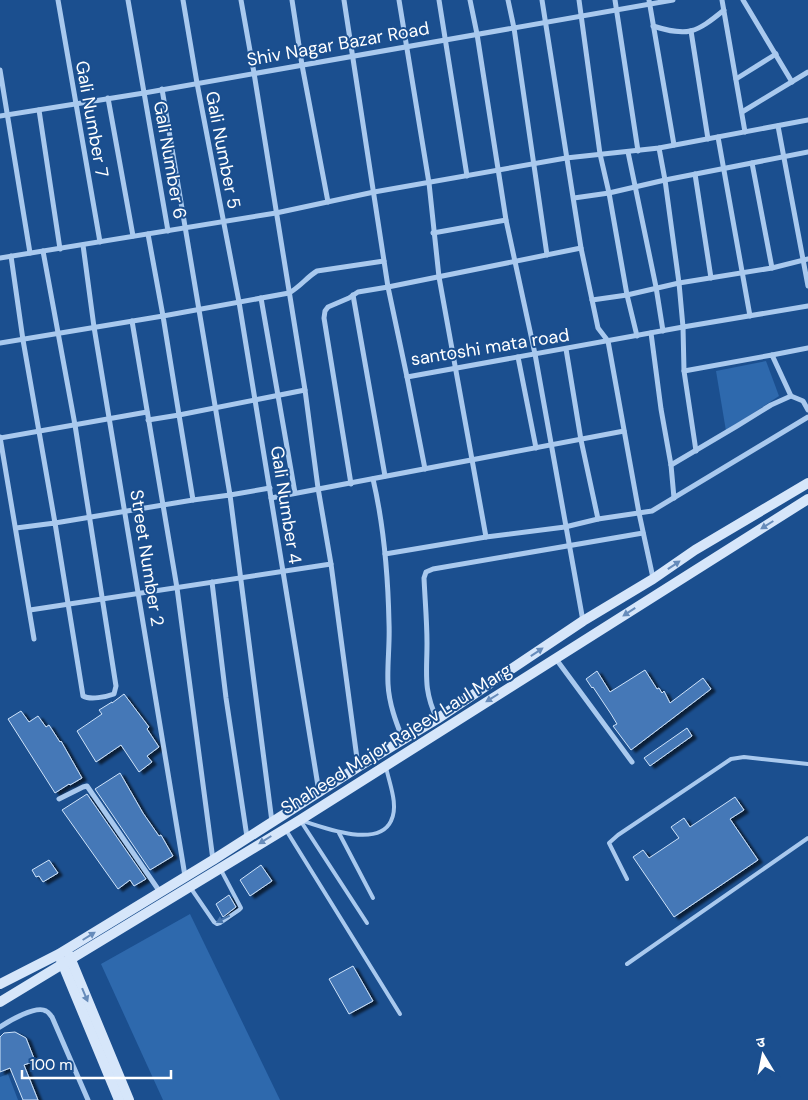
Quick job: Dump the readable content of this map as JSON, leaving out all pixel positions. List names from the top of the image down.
{
  "streets": {
    "street": [
      "Shiv Nagar Bazar Road",
      "Gali Number 7",
      "Gali Number 5",
      "Gali Number 6",
      "santoshi mata road",
      "Gali Number 4",
      "Street Number 2",
      "Shaheed Major Rajeev Laul Marg"
    ]
  },
  "crossings": [
    ["Shiv Nagar Bazar Road", "Gali Number 7"],
    ["Shiv Nagar Bazar Road", "Gali Number 5"],
    ["Shiv Nagar Bazar Road", "Gali Number 6"],
    ["Shiv Nagar Bazar Road", "santoshi mata road"],
    ["Gali Number 5", "Gali Number 4"],
    ["Gali Number 4", "Shaheed Major Rajeev Laul Marg"],
    ["Street Number 2", "Shaheed Major Rajeev Laul Marg"]
  ],
  "scale_bar": "100 m",
  "north": "top"
}
